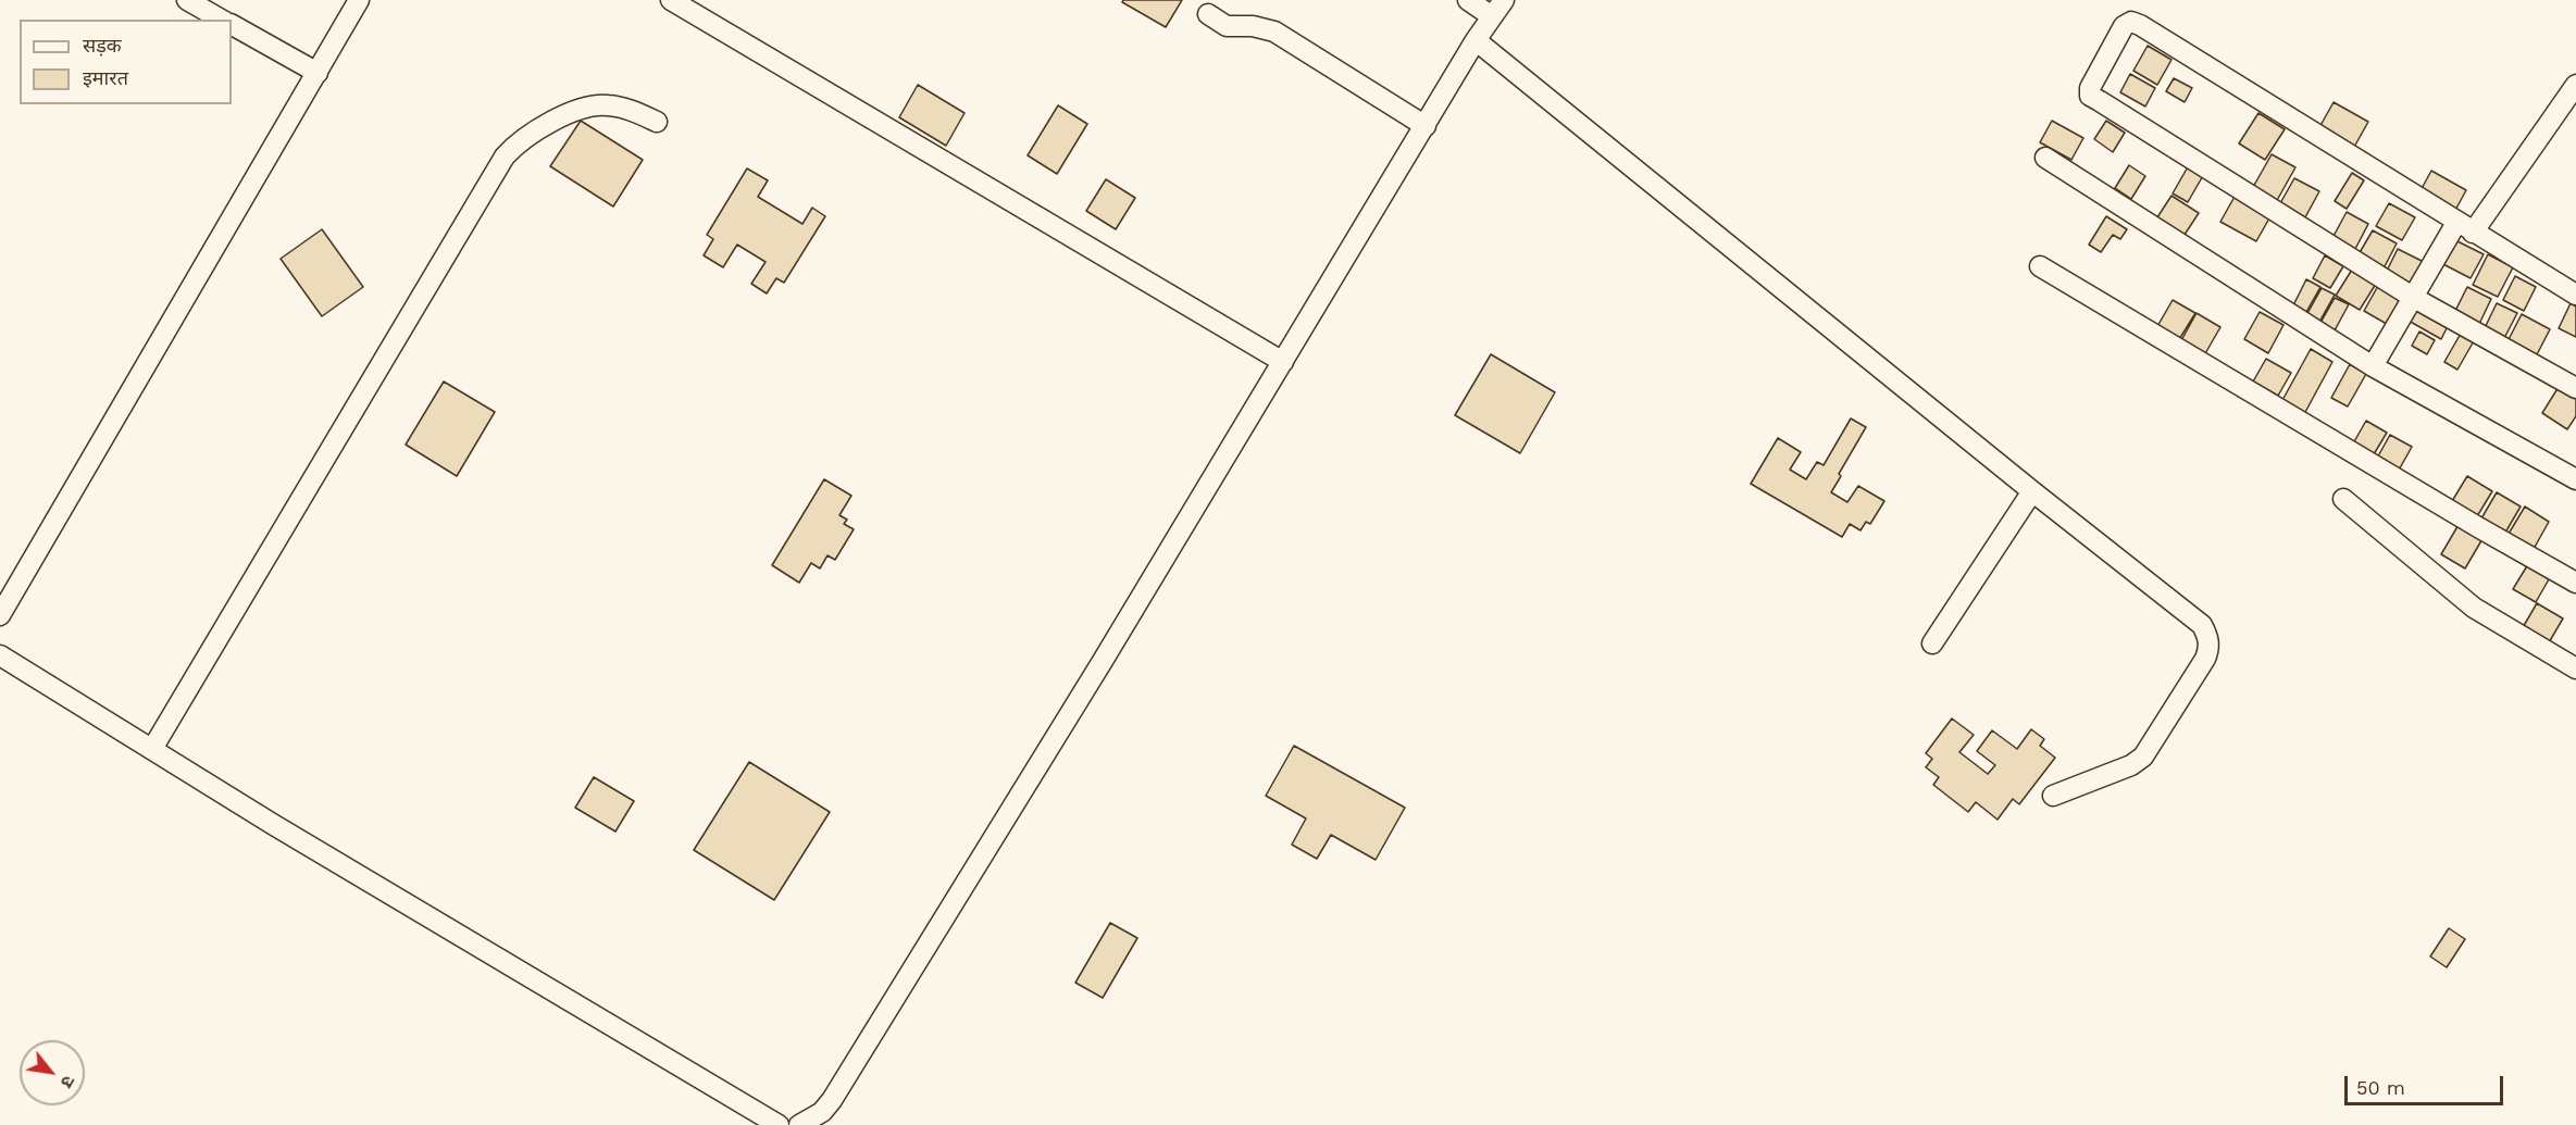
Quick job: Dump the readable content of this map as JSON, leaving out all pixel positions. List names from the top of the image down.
{
  "legend": ["सड़क", "इमारत"],
  "scale_bar": "50 m",
  "north": "bottom right"
}
